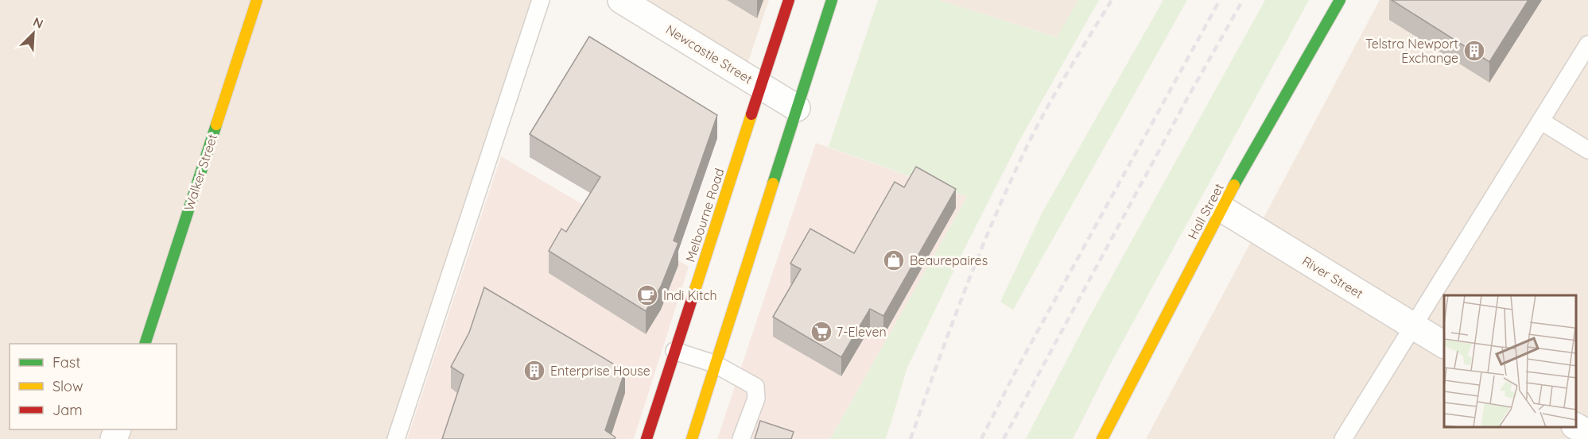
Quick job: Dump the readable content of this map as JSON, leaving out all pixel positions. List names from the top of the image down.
{
  "streets": {
    "main road": ["Walker Street", "Hall Street", "Melbourne Road"],
    "street": ["Newcastle Street", "River Street"]
  },
  "crossings": [
    ["Newcastle Street", "Melbourne Road"],
    ["Hall Street", "River Street"]
  ],
  "places": {
    "building": ["Telstra Newport Exchange", "Enterprise House"],
    "shop": ["Beaurepaires"],
    "cafe": ["Indi Kitch"],
    "supermarket": ["7-Eleven"]
  },
  "legend": ["Fast", "Slow", "Jam"],
  "north": "top right"
}
